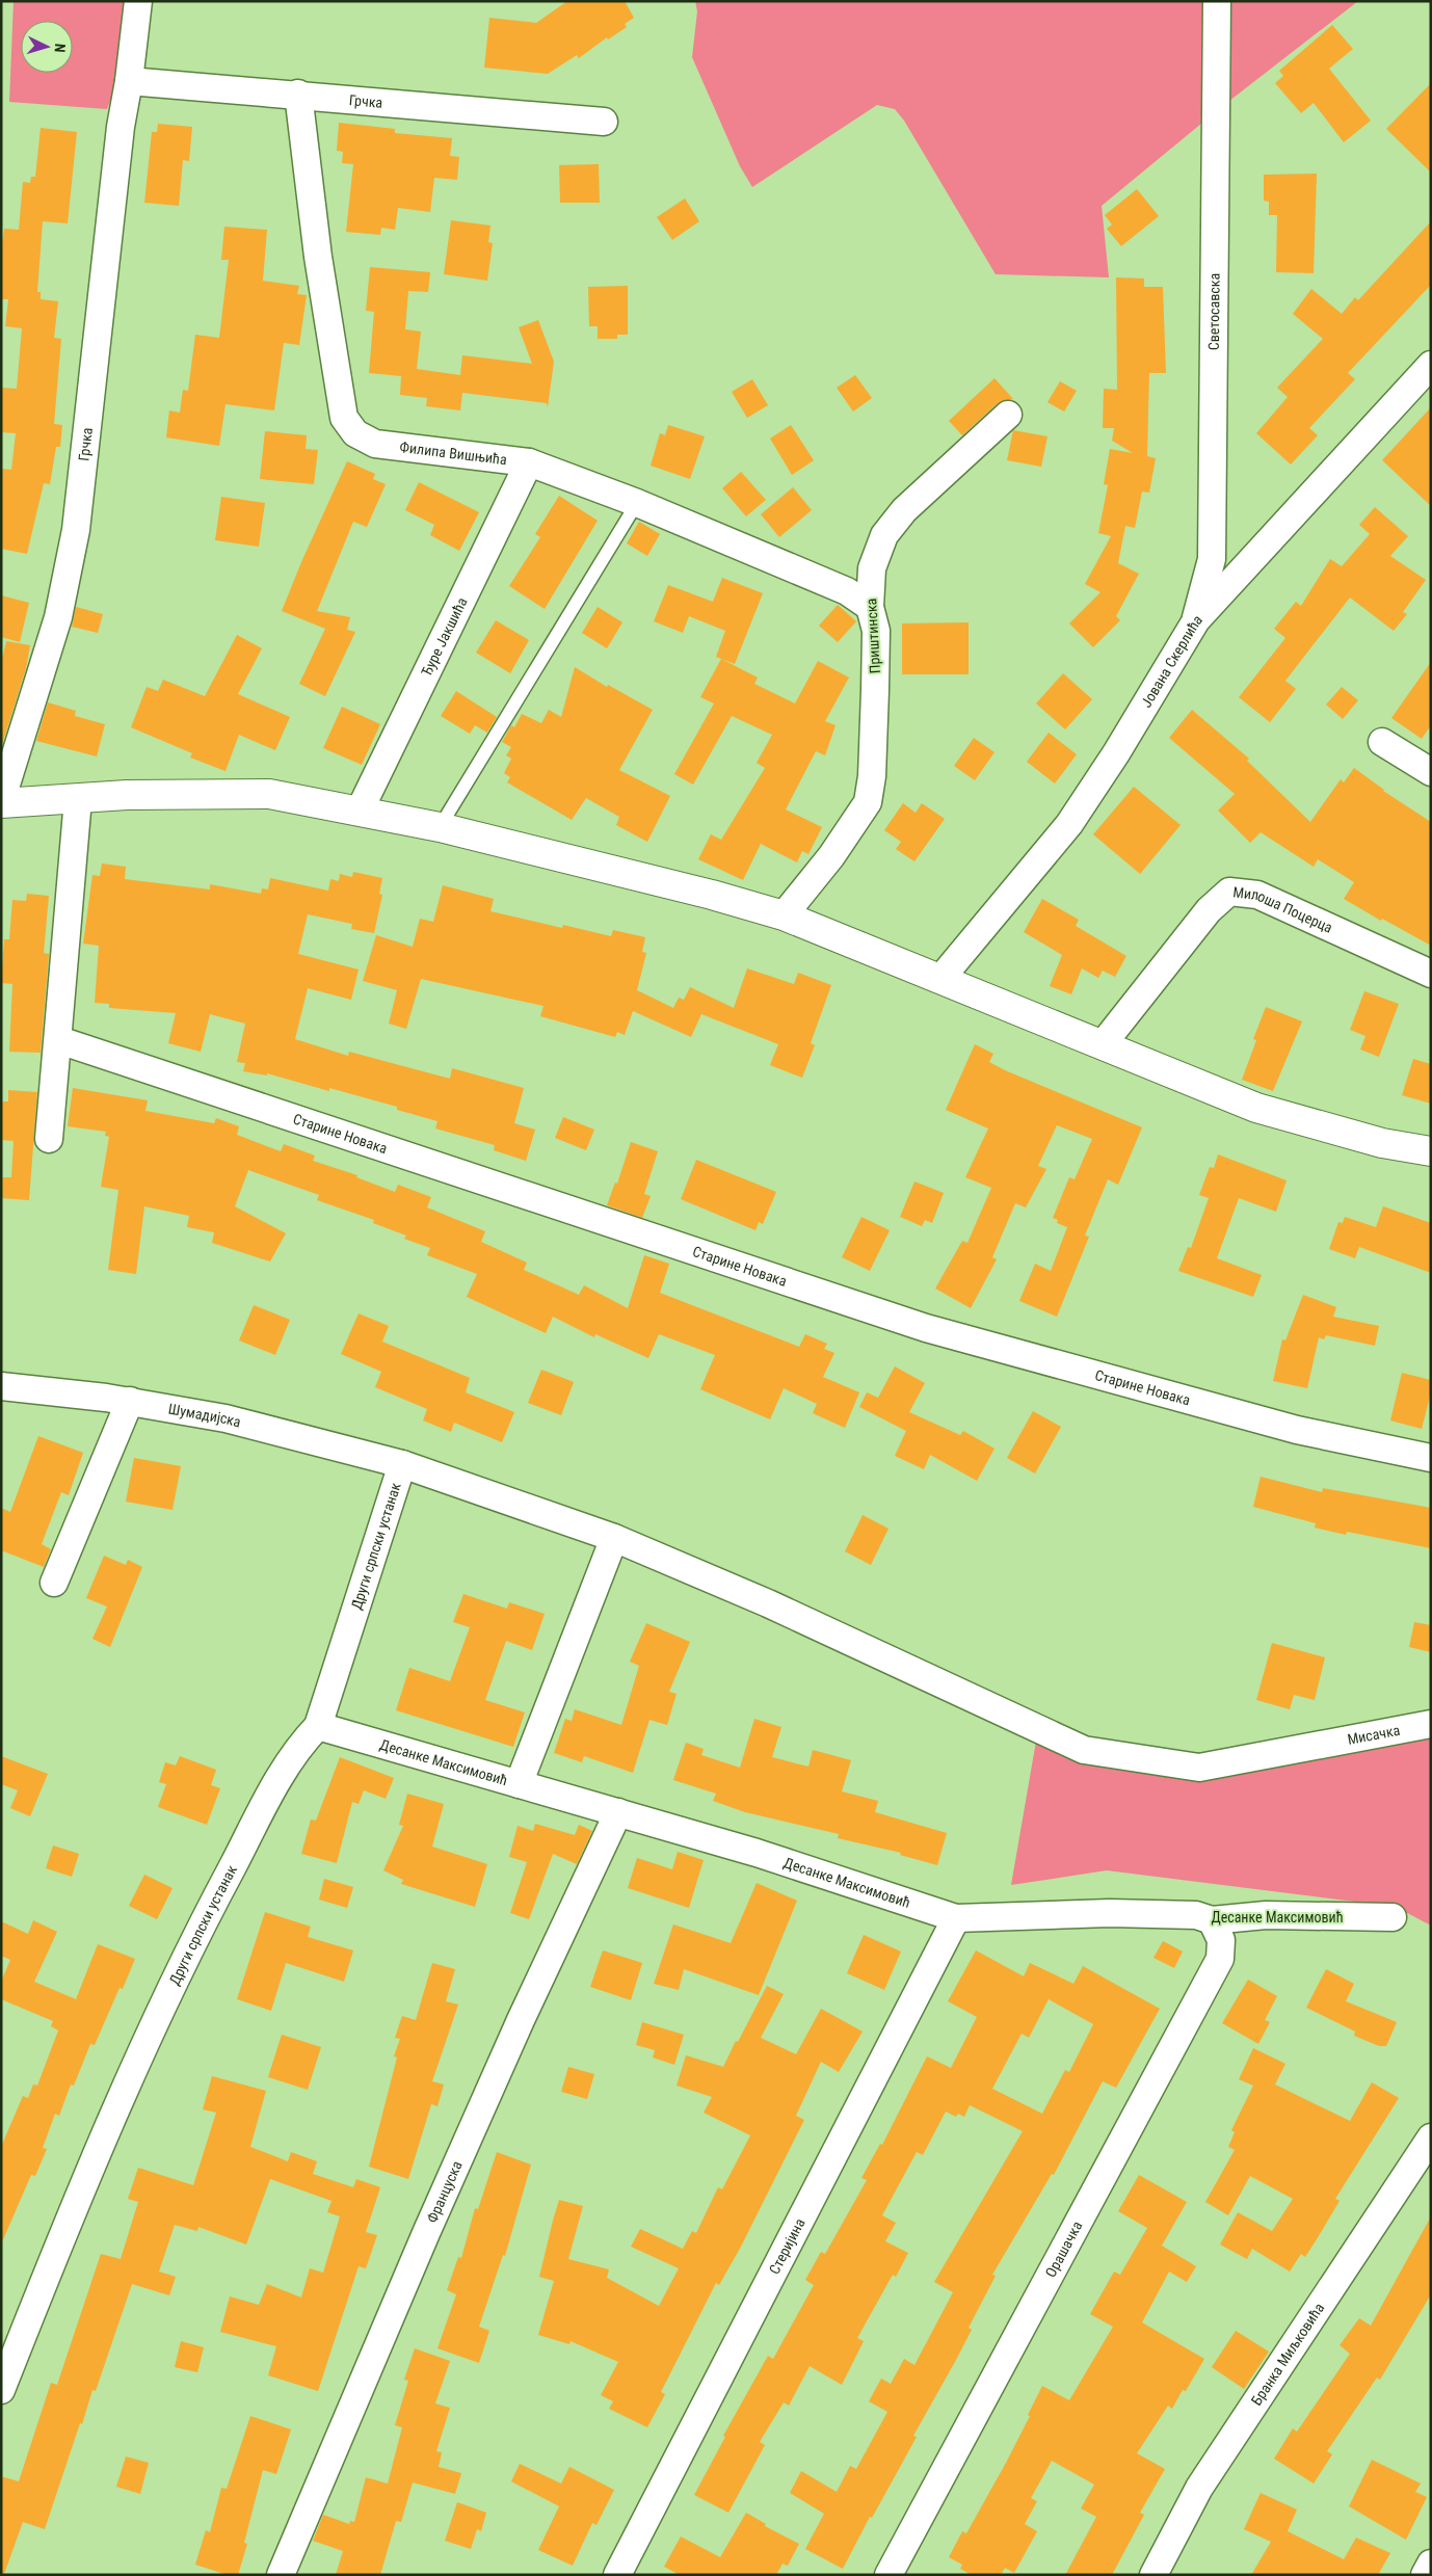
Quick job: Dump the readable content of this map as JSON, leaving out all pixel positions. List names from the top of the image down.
{
  "streets": {
    "street": [
      "Грчка",
      "Светосавска",
      "Филипа Вишњића",
      "Ђуре Јакшића",
      "Приштинска",
      "Јована Скерлића",
      "Милоша Поцерца",
      "Старине Новака",
      "Шумадијска",
      "Други српски устанак",
      "Мисачка",
      "Десанке Максимовић",
      "Француска",
      "Стеријина",
      "Орашачка",
      "Бранка Миљковића"
    ]
  },
  "crossings": [
    ["Грчка", "Филипа Вишњића"],
    ["Светосавска", "Јована Скерлића"],
    ["Филипа Вишњића", "Ђуре Јакшића"],
    ["Филипа Вишњића", "Приштинска"],
    ["Шумадијска", "Други српски устанак"],
    ["Шумадијска", "Мисачка"],
    ["Други српски устанак", "Десанке Максимовић"],
    ["Десанке Максимовић", "Француска"],
    ["Десанке Максимовић", "Стеријина"],
    ["Десанке Максимовић", "Орашачка"]
  ],
  "north": "right"
}
